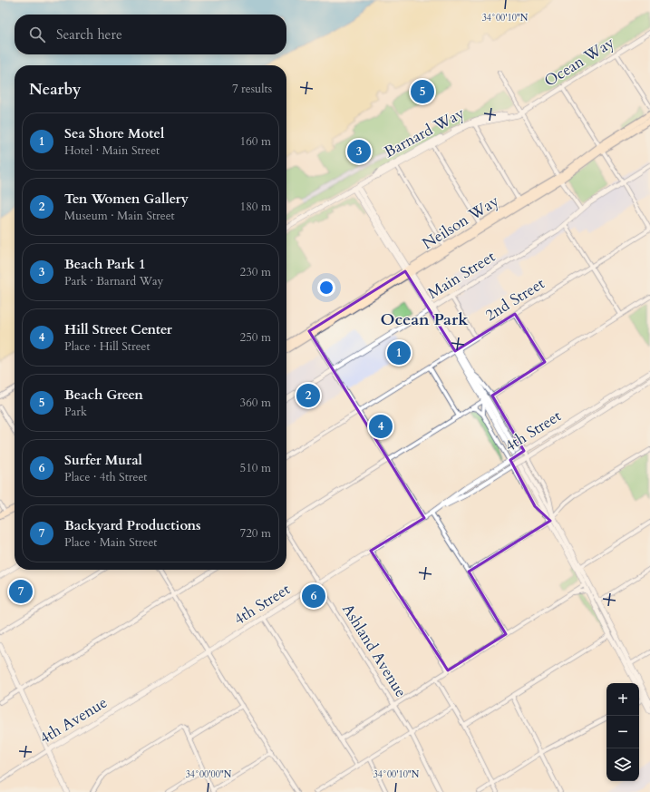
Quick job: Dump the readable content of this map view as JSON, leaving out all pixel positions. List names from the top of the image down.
{
  "streets": {
    "main road": ["Neilson Way"],
    "street": [
      "Ocean Way",
      "Barnard Way",
      "Main Street",
      "2nd Street",
      "4th Street",
      "Ashland Avenue",
      "4th Avenue"
    ]
  },
  "crossings": [
    ["Ocean Way", "Barnard Way"],
    ["4th Street", "Ashland Avenue"],
    ["4th Street", "4th Avenue"]
  ],
  "districts": ["Ocean Park"],
  "page": {
    "search": "Search here",
    "heading": ["Nearby", "7 results"],
    "pins": [
      "5",
      "3",
      "1",
      "2",
      "4",
      "7",
      "6"
    ],
    "list": [
      {
        "mark": "1",
        "name": "Sea Shore Motel",
        "note": "Hotel · Main Street",
        "value": "160 m"
      },
      {
        "mark": "2",
        "name": "Ten Women Gallery",
        "note": "Museum · Main Street",
        "value": "180 m"
      },
      {
        "mark": "3",
        "name": "Beach Park 1",
        "note": "Park · Barnard Way",
        "value": "230 m"
      },
      {
        "mark": "4",
        "name": "Hill Street Center",
        "note": "Place · Hill Street",
        "value": "250 m"
      },
      {
        "mark": "5",
        "name": "Beach Green",
        "note": "Park",
        "value": "360 m"
      },
      {
        "mark": "6",
        "name": "Surfer Mural",
        "note": "Place · 4th Street",
        "value": "510 m"
      },
      {
        "mark": "7",
        "name": "Backyard Productions",
        "note": "Place · Main Street",
        "value": "720 m"
      }
    ],
    "map_buttons": ["+", "−"]
  },
  "coordinates": ["34°00'10\"N", "34°00'00\"N"]
}
